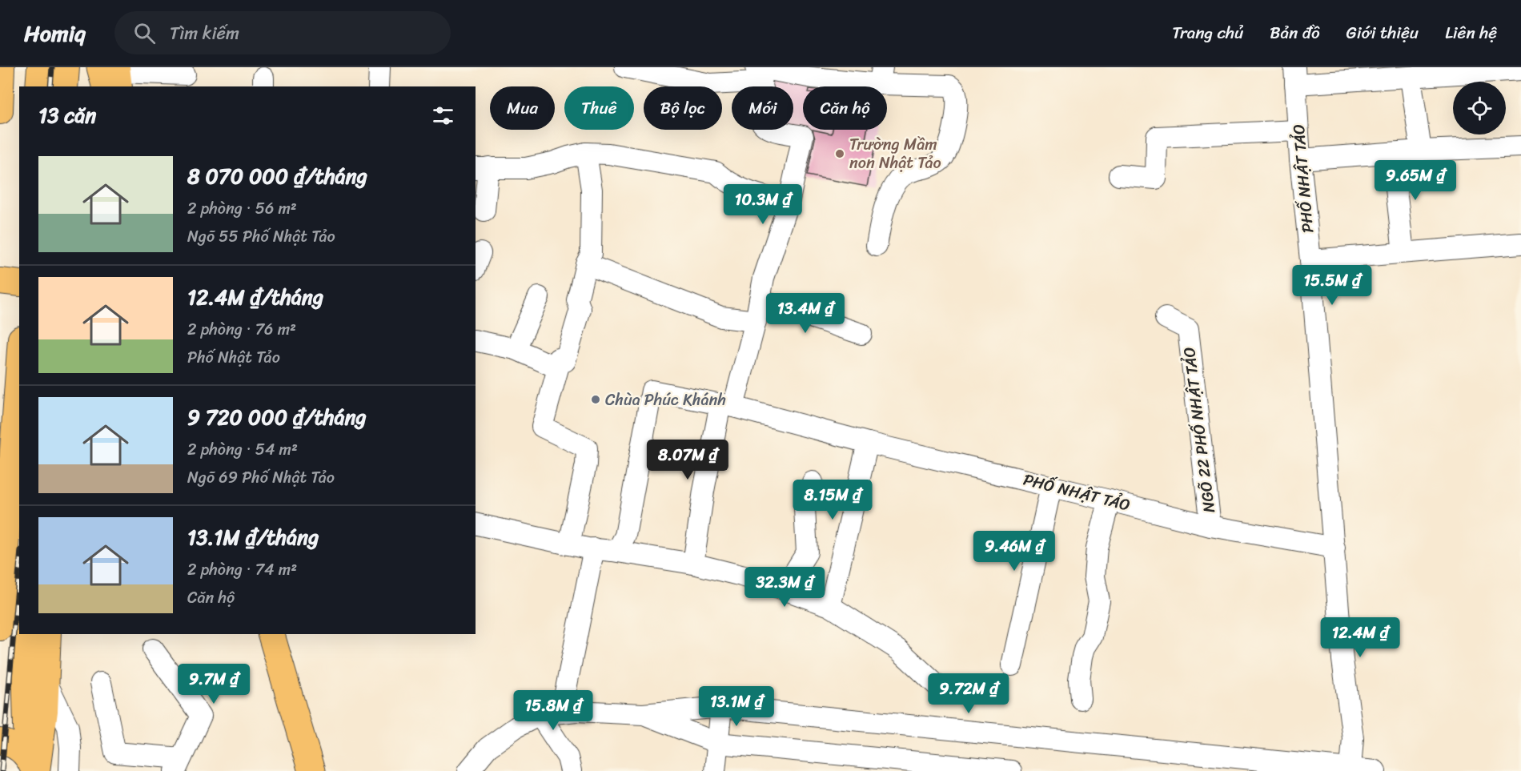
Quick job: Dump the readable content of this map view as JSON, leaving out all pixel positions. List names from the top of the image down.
{
  "streets": {
    "street": ["PHỐ NHẬT TẢO", "NGÕ 22 PHỐ NHẬT TẢO"]
  },
  "crossings": [
    ["PHỐ NHẬT TẢO", "NGÕ 22 PHỐ NHẬT TẢO"]
  ],
  "places": ["Trường Mầm non Nhật Tảo", "Chùa Phúc Khánh"],
  "page": {
    "header": "Homiq",
    "search": "Tìm kiếm",
    "nav": [
      "Trang chủ",
      "Bản đồ",
      "Giới thiệu",
      "Liên hệ"
    ],
    "chip": [
      "Mua",
      "Thuê",
      "Bộ lọc",
      "Mới",
      "Căn hộ"
    ],
    "heading": "13 căn",
    "list": [
      {
        "name": "8 070 000 ₫/tháng",
        "note": "2 phòng · 56 m² · Ngõ 55 Phố Nhật Tảo"
      },
      {
        "name": "12.4M ₫/tháng",
        "note": "2 phòng · 76 m² · Phố Nhật Tảo"
      },
      {
        "name": "9 720 000 ₫/tháng",
        "note": "2 phòng · 54 m² · Ngõ 69 Phố Nhật Tảo"
      },
      {
        "name": "13.1M ₫/tháng",
        "note": "2 phòng · 74 m² · Căn hộ"
      }
    ],
    "price": [
      "9.65M ₫",
      "10.3M ₫",
      "15.5M ₫",
      "13.4M ₫",
      "8.07M ₫",
      "8.15M ₫",
      "9.46M ₫",
      "32.3M ₫",
      "12.4M ₫",
      "9.7M ₫",
      "9.72M ₫",
      "13.1M ₫",
      "15.8M ₫"
    ]
  }
}
